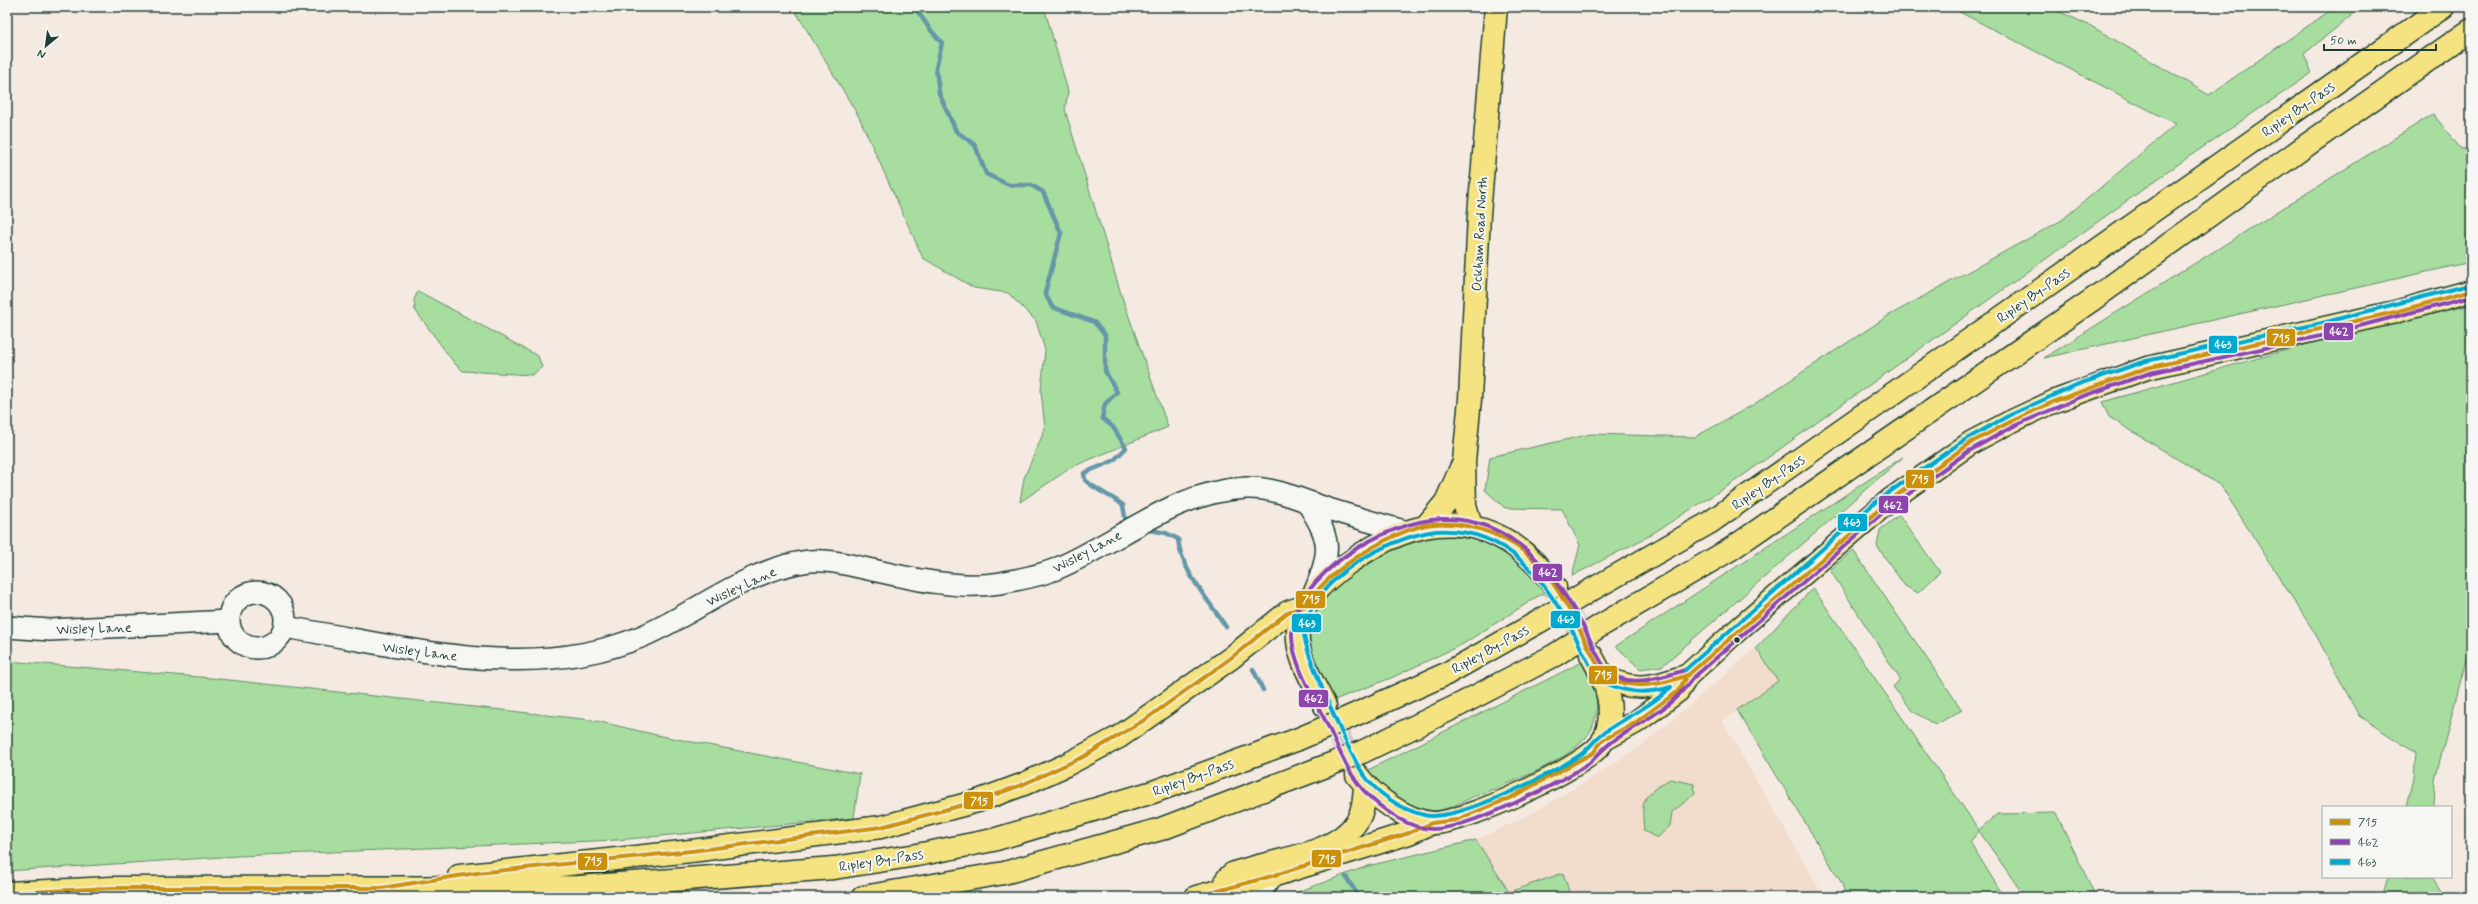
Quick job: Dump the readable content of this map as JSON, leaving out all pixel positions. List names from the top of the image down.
{
  "streets": {
    "main road": ["Ripley By-Pass", "Ockham Road North"],
    "street": ["Wisley Lane"]
  },
  "lines": ["transit line 463", "transit line 715", "transit line 462"],
  "legend": ["715", "462", "463"],
  "scale_bar": "50 m",
  "north": "bottom left"
}
